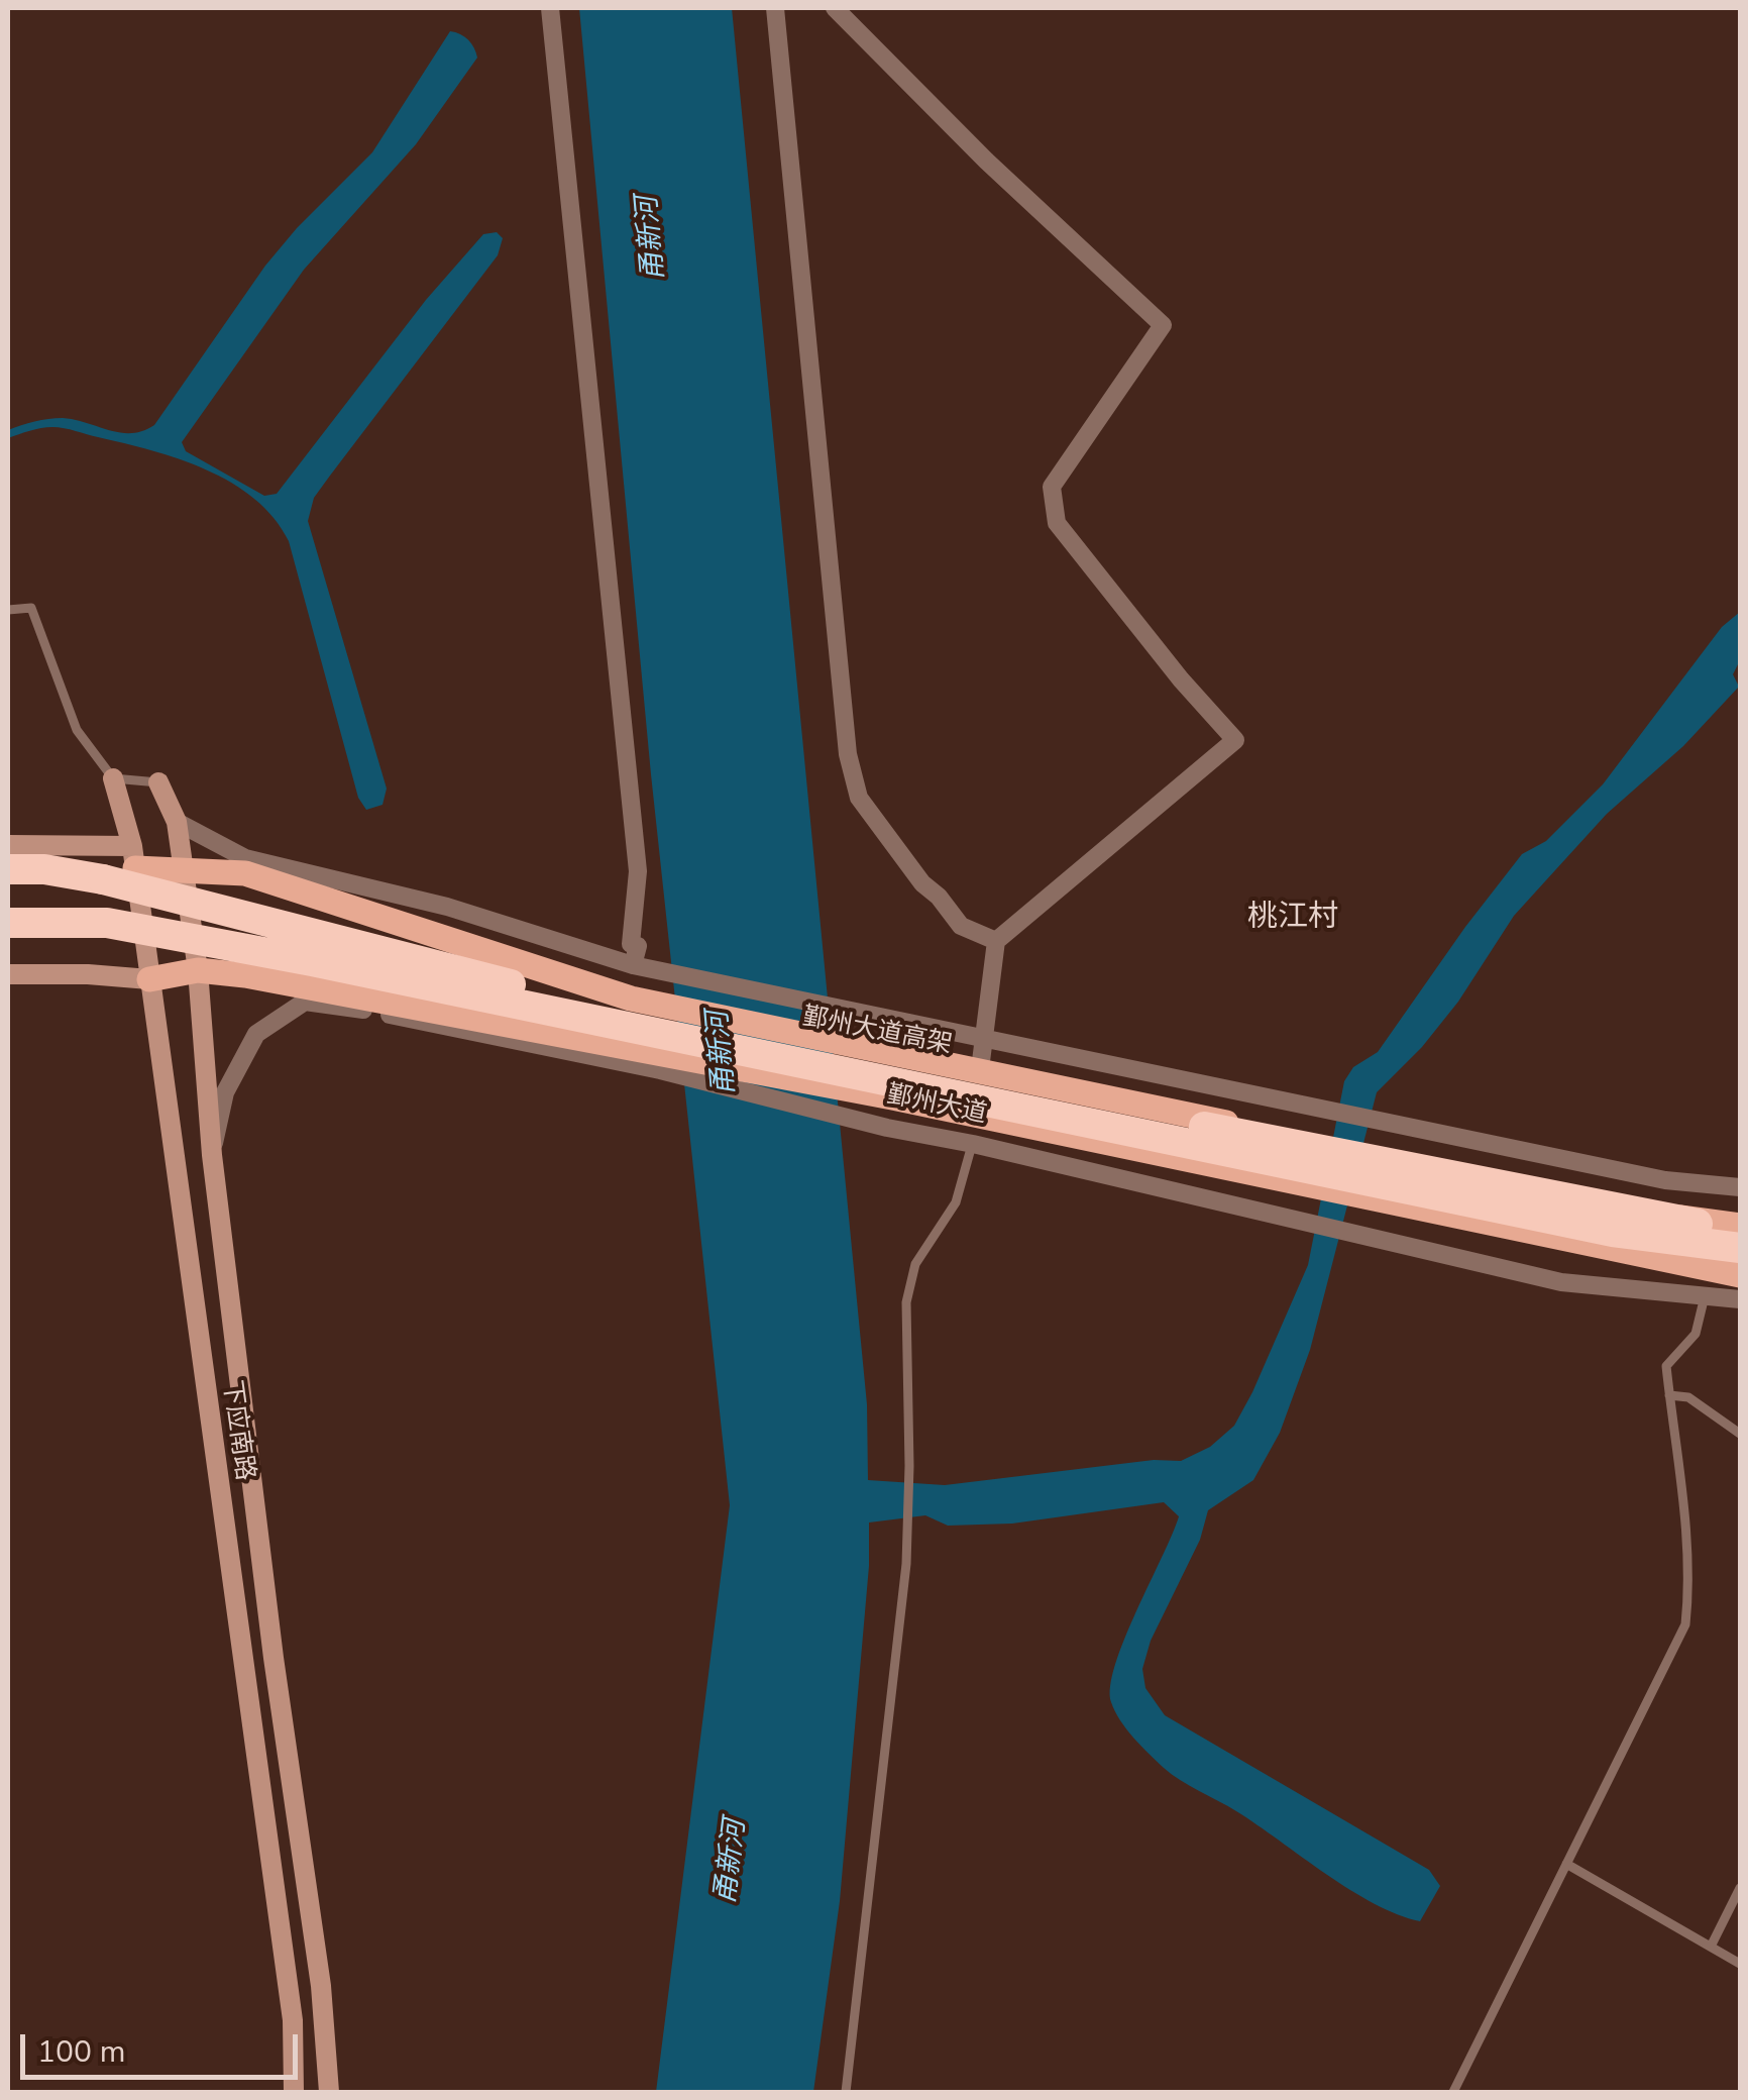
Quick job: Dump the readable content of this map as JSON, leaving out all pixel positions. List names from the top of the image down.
{
  "streets": {
    "highway": ["鄞州大道高架"],
    "main road": ["鄞州大道", "下应南路"]
  },
  "crossings": [
    ["鄞州大道高架", "鄞州大道"],
    ["鄞州大道", "下应南路"]
  ],
  "districts": ["桃江村"],
  "water": ["甬新河"],
  "scale_bar": "100 m"
}
